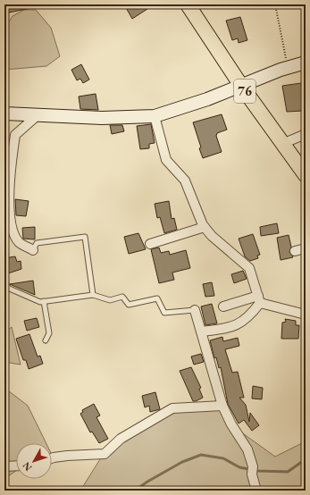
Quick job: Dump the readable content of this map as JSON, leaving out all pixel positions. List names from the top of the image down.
{
  "streets": {
    "main road": ["76"]
  },
  "north": "bottom left"
}
